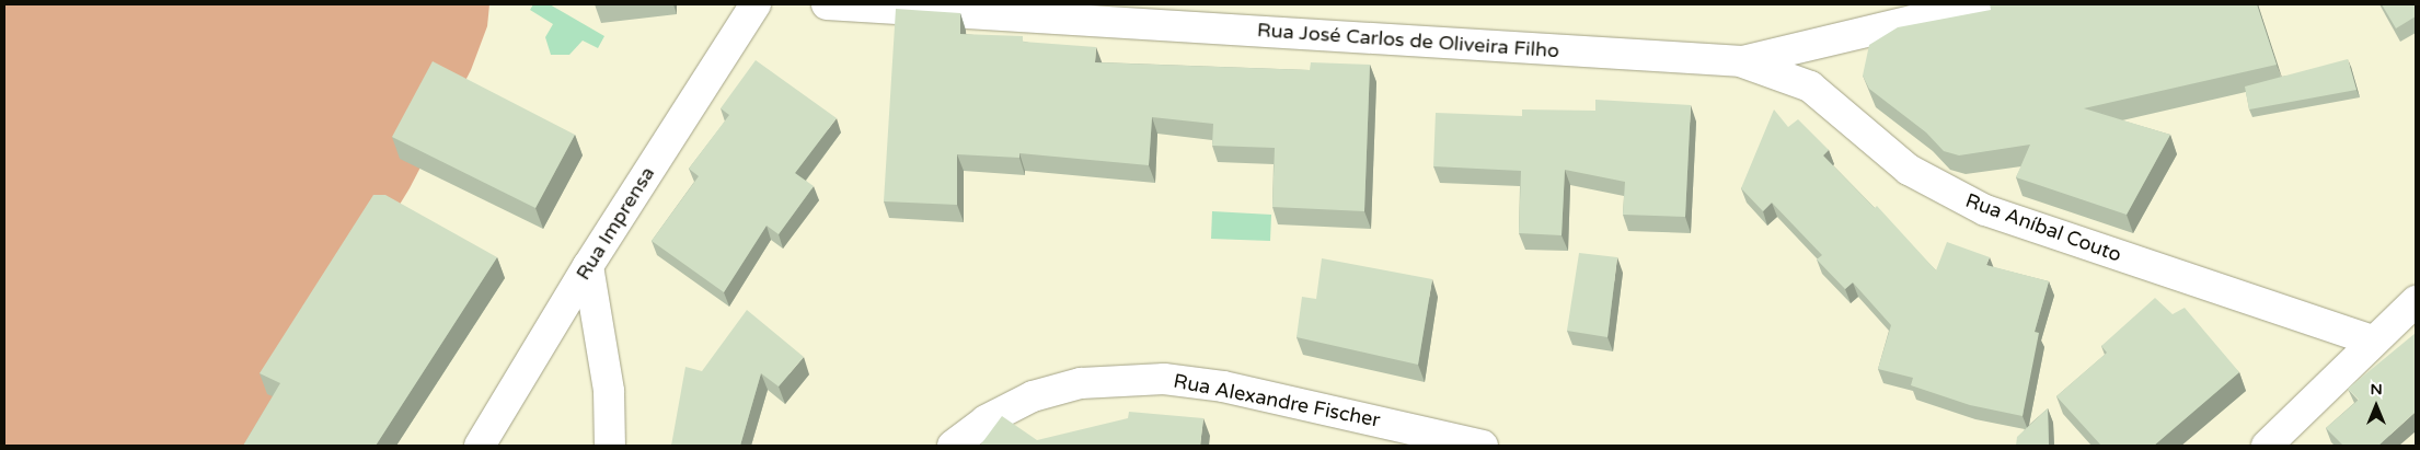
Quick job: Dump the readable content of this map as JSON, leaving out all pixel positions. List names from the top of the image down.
{
  "streets": {
    "street": [
      "Rua José Carlos de Oliveira Filho",
      "Rua Imprensa",
      "Rua Aníbal Couto",
      "Rua Alexandre Fischer"
    ]
  },
  "crossings": [
    ["Rua José Carlos de Oliveira Filho", "Rua Aníbal Couto"]
  ],
  "north": "top"
}
